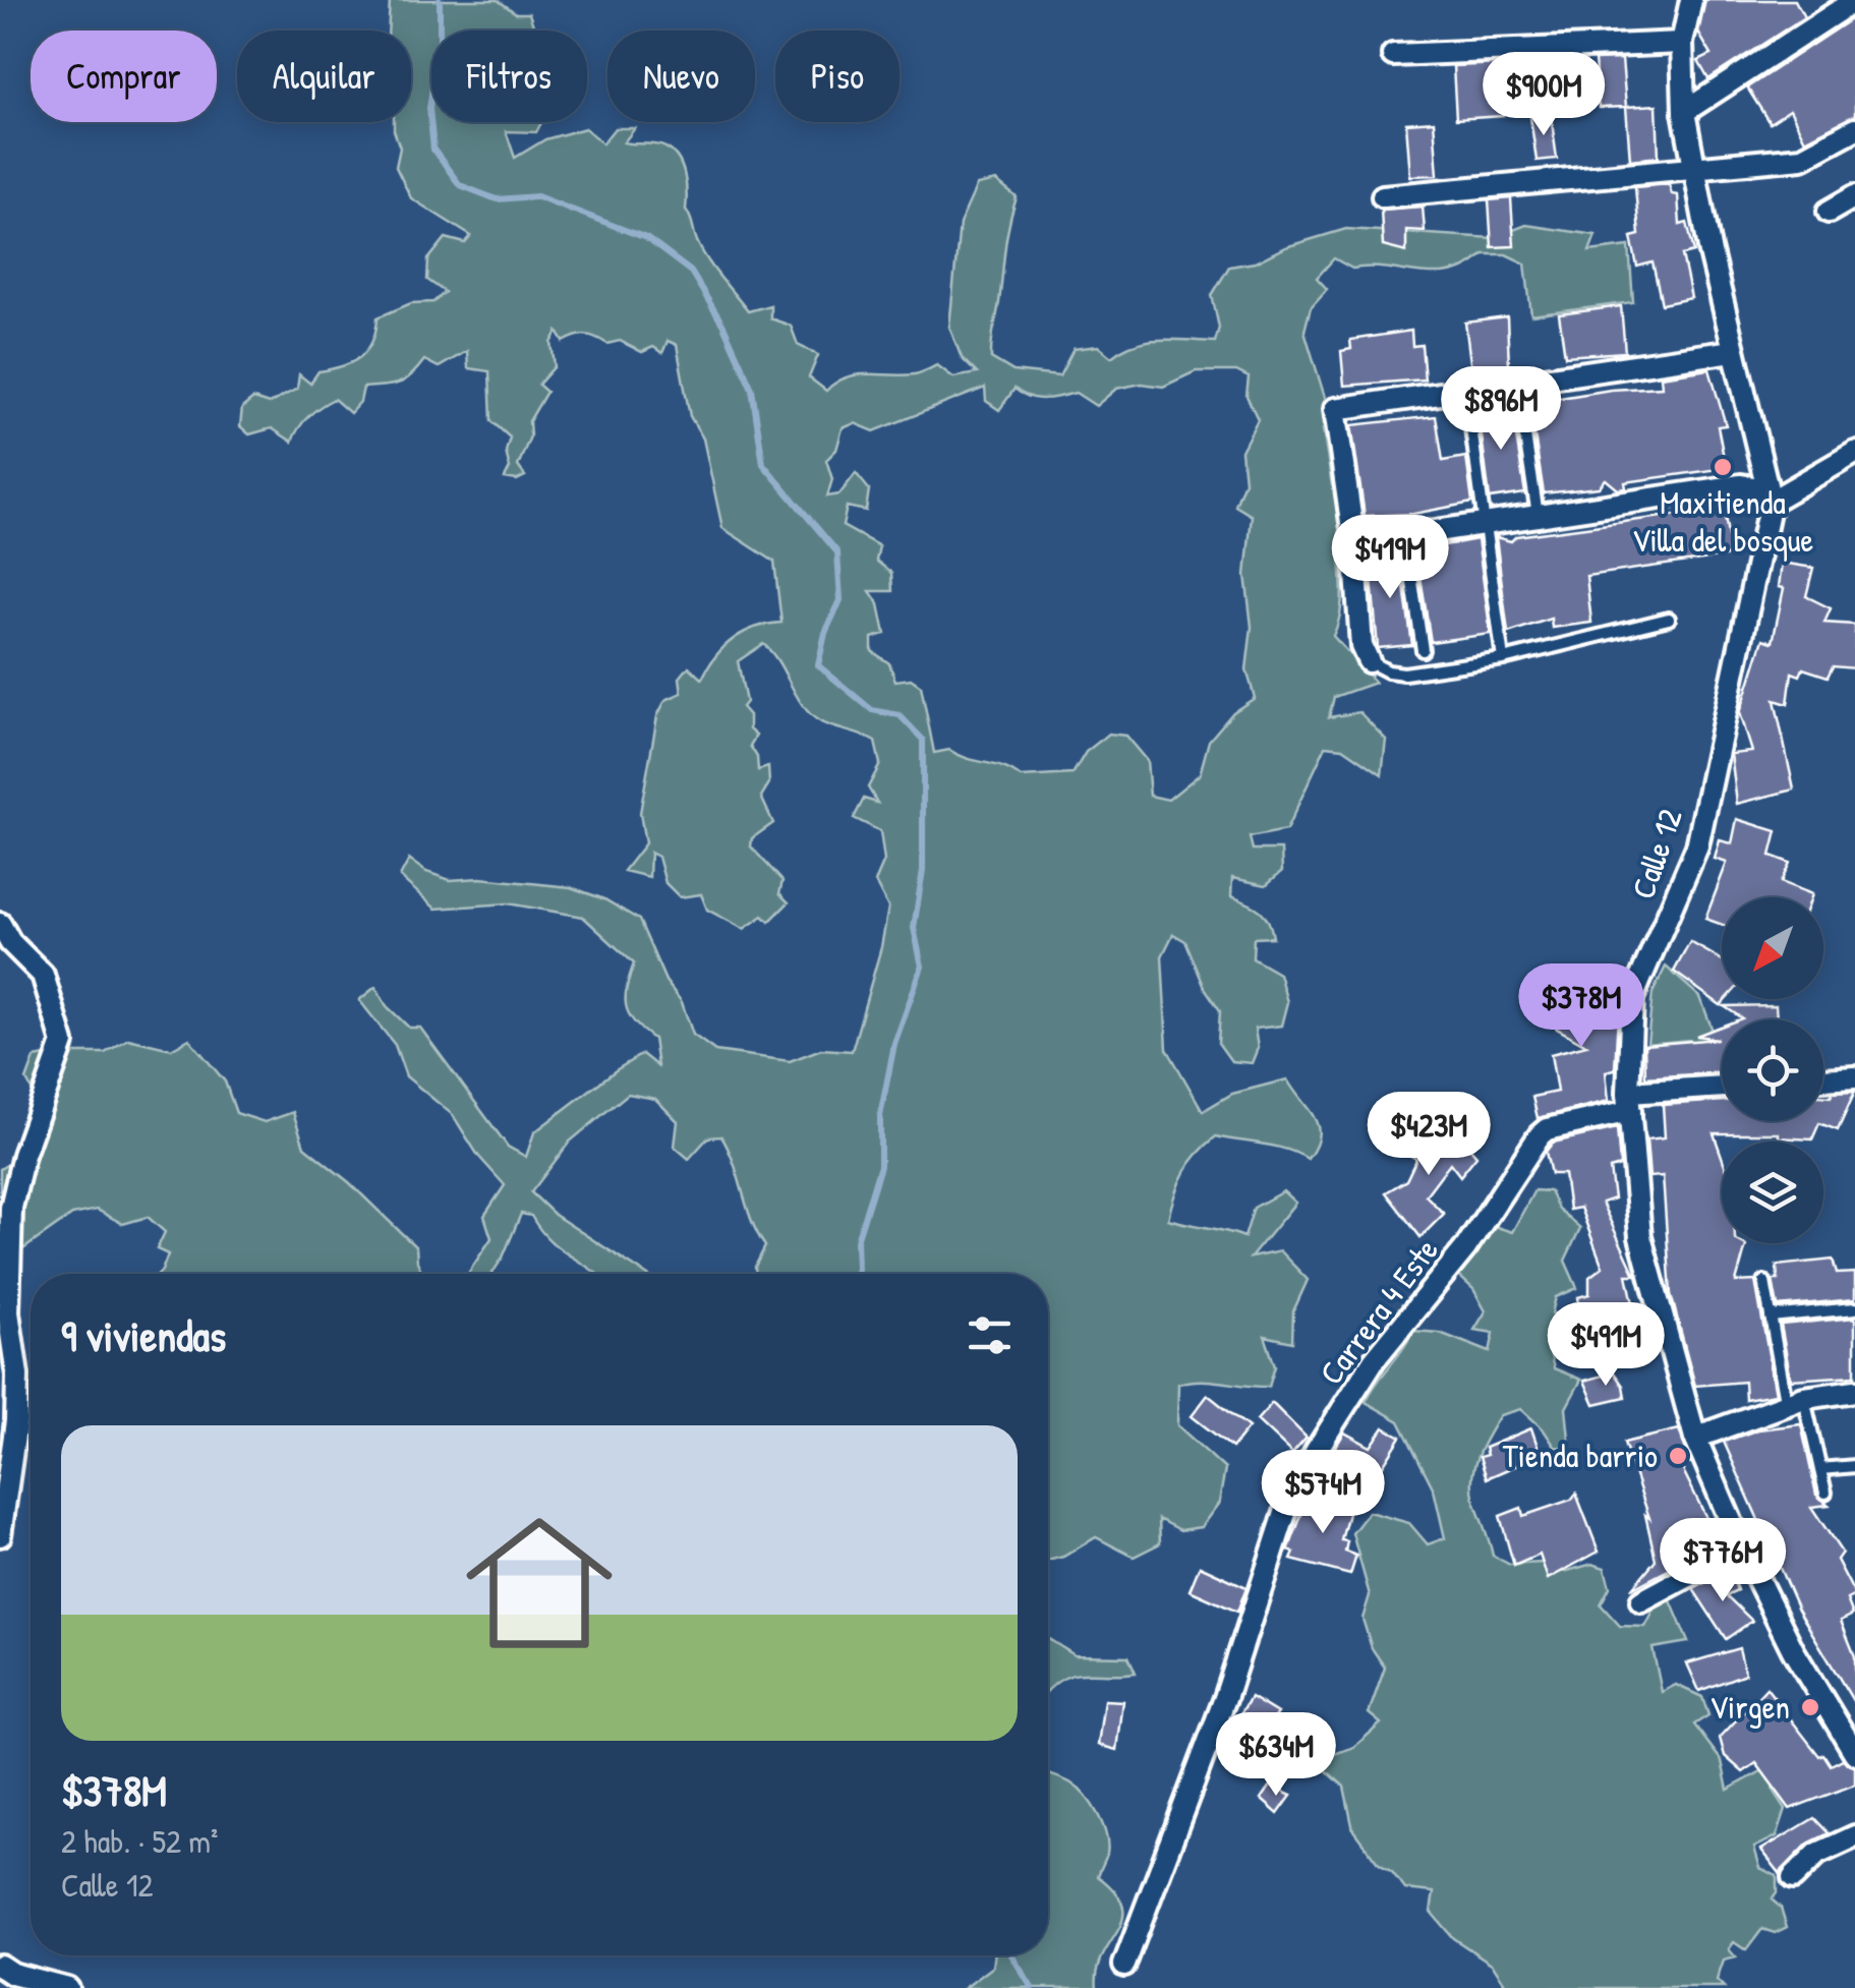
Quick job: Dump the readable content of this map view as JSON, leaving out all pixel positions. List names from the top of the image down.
{
  "streets": {
    "street": ["Calle 12", "Carrera 4 Este"]
  },
  "crossings": [
    ["Calle 12", "Carrera 4 Este"]
  ],
  "places": ["Maxitienda Villa del bosque", "Tienda barrio", "Virgen"],
  "north": "bottom left",
  "page": {
    "chip": [
      "Comprar",
      "Alquilar",
      "Filtros",
      "Nuevo",
      "Piso"
    ],
    "price": [
      "$900M",
      "$896M",
      "$419M",
      "$378M",
      "$423M",
      "$491M",
      "$574M",
      "$776M",
      "$634M"
    ],
    "heading": "9 viviendas",
    "list": [
      {
        "name": "$378M",
        "note": "2 hab. · 52 m² · Calle 12"
      }
    ]
  }
}
